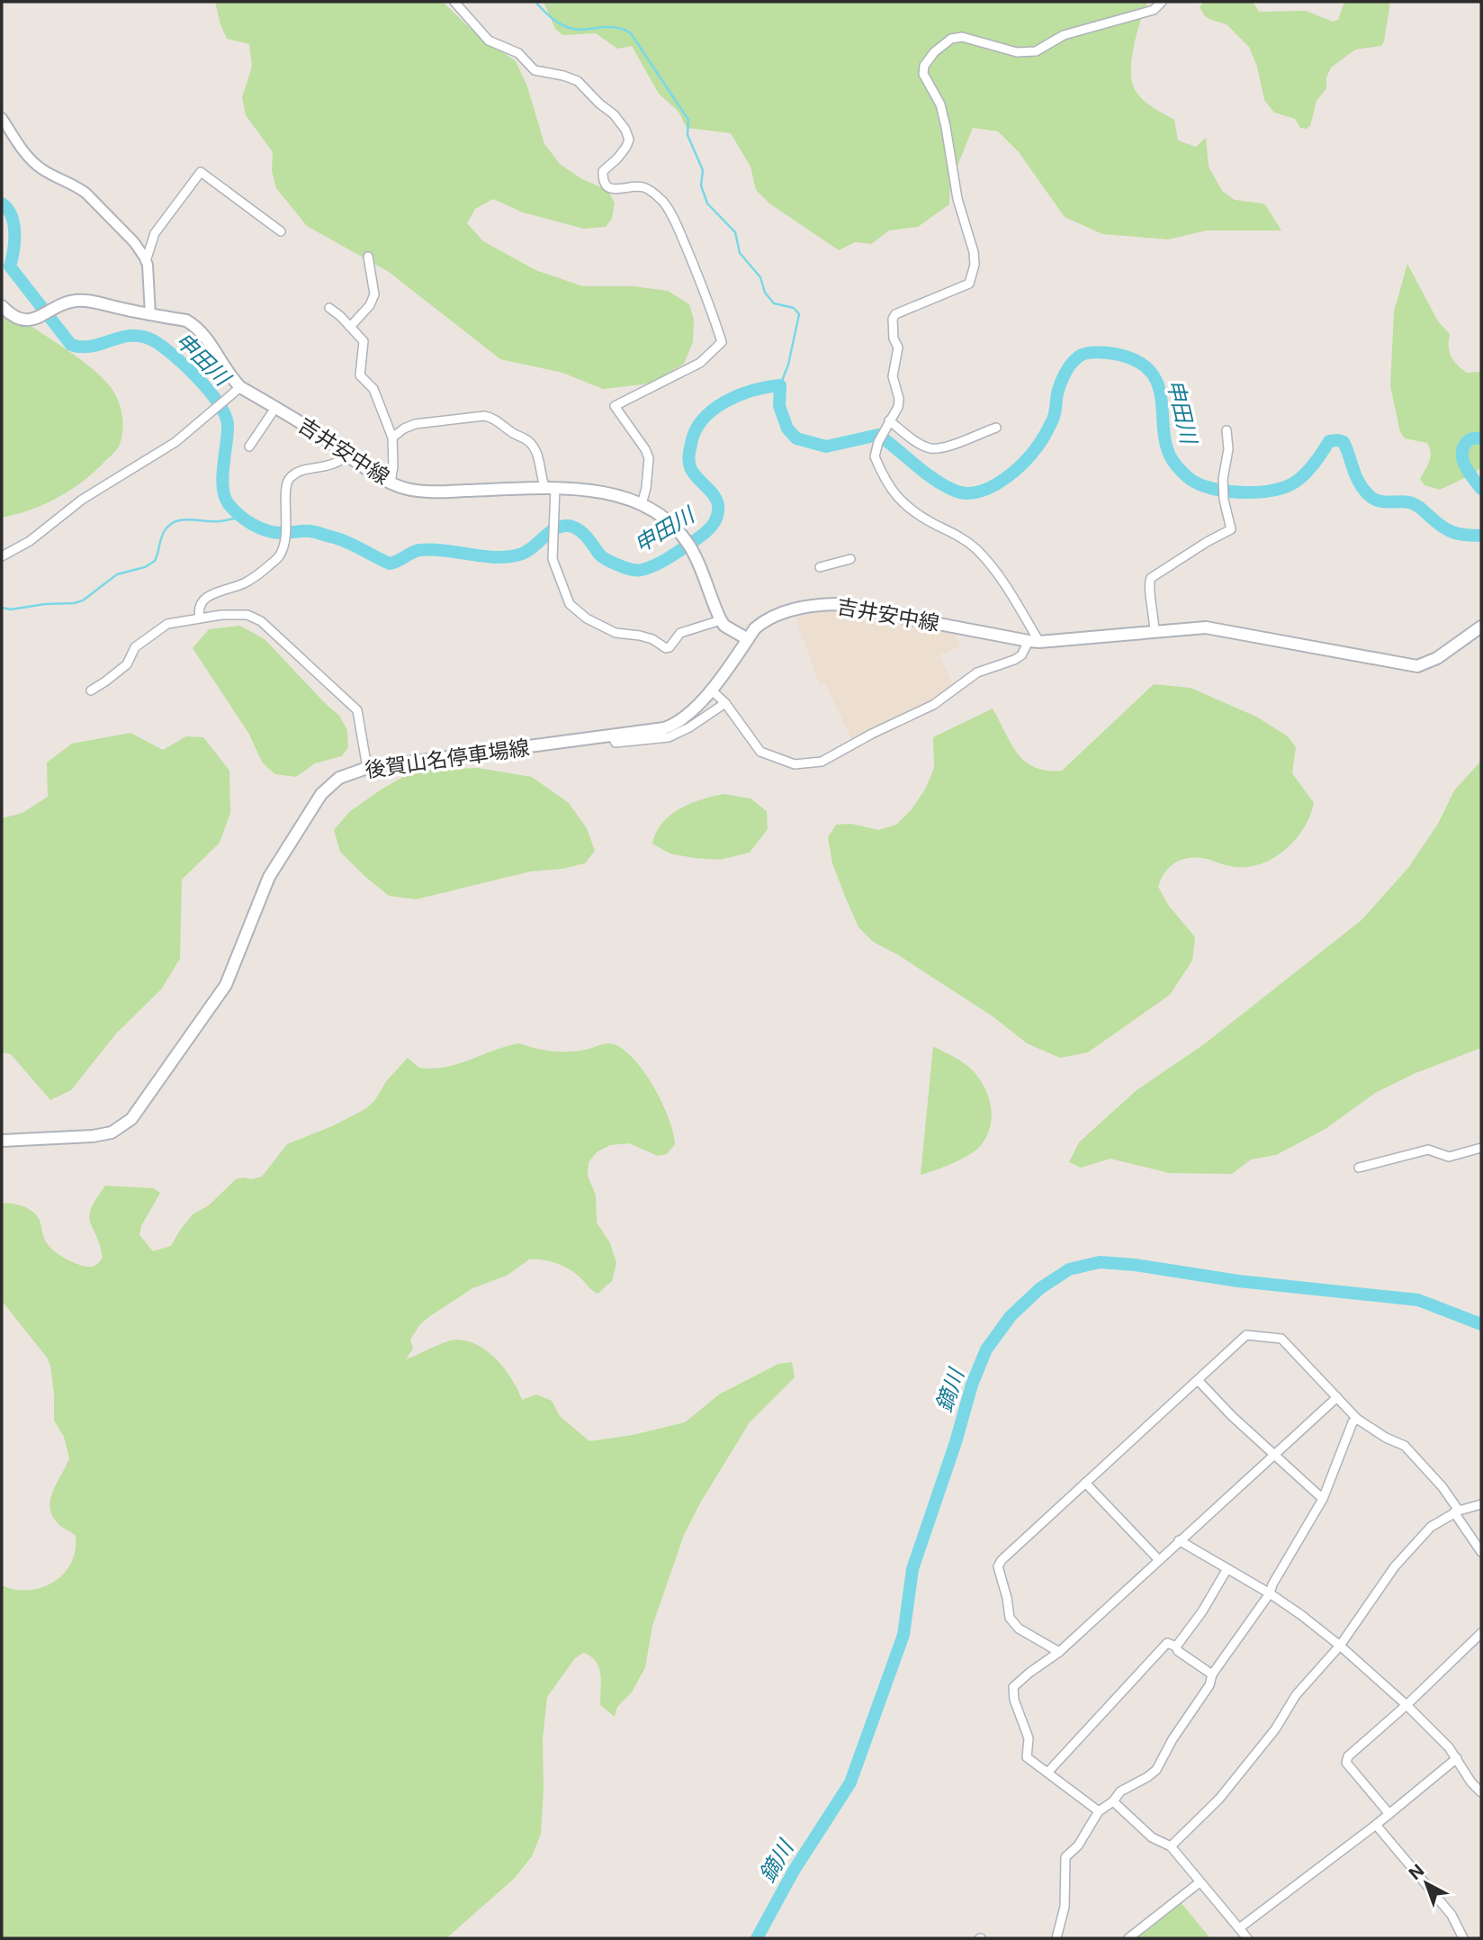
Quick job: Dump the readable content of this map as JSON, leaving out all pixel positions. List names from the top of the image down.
{
  "streets": {
    "main road": ["吉井安中線", "後賀山名停車場線"]
  },
  "crossings": [
    ["吉井安中線", "後賀山名停車場線"]
  ],
  "water": ["申田川", "鏑川"],
  "north": "top left"
}
